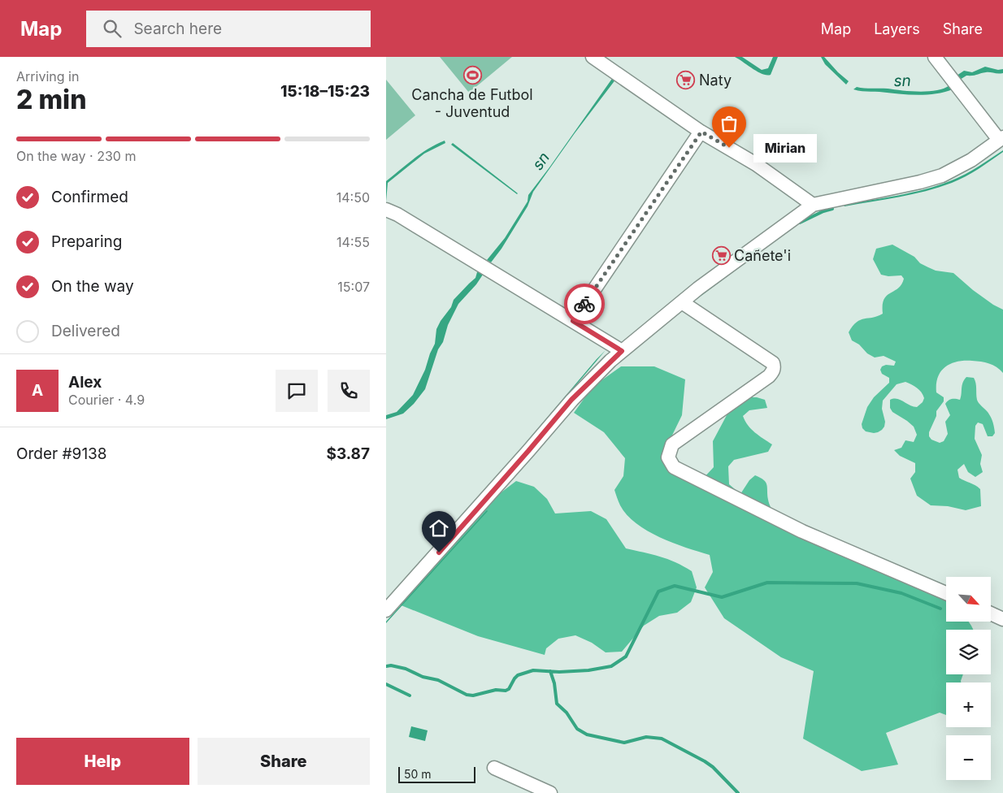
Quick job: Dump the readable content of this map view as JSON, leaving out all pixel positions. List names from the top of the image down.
{
  "water": ["sn"],
  "places": {
    "sports": ["Cancha de Futbol - Juventud"],
    "supermarket": ["Naty", "Cañete'i"],
    "other": ["Mirian"]
  },
  "scale_bar": "50 m",
  "north": "bottom right",
  "page": {
    "header": "Map",
    "search": "Search here",
    "nav": ["Map", "Layers", "Share"],
    "heading": ["2 min", "Arriving in", "15:18–15:23"],
    "panel": [
      "Alex",
      "Courier · 4.9",
      "Order #9138",
      "$3.87"
    ],
    "bar": "On the way · 230 m",
    "bubble": "Mirian",
    "list": [
      ["Confirmed", "14:50"],
      ["Preparing", "14:55"],
      ["On the way", "15:07"],
      "Delivered"
    ],
    "round": "A",
    "map_buttons": ["+", "−"],
    "buttons": ["Help", "Share"],
    "scale": "50 m"
  }
}
